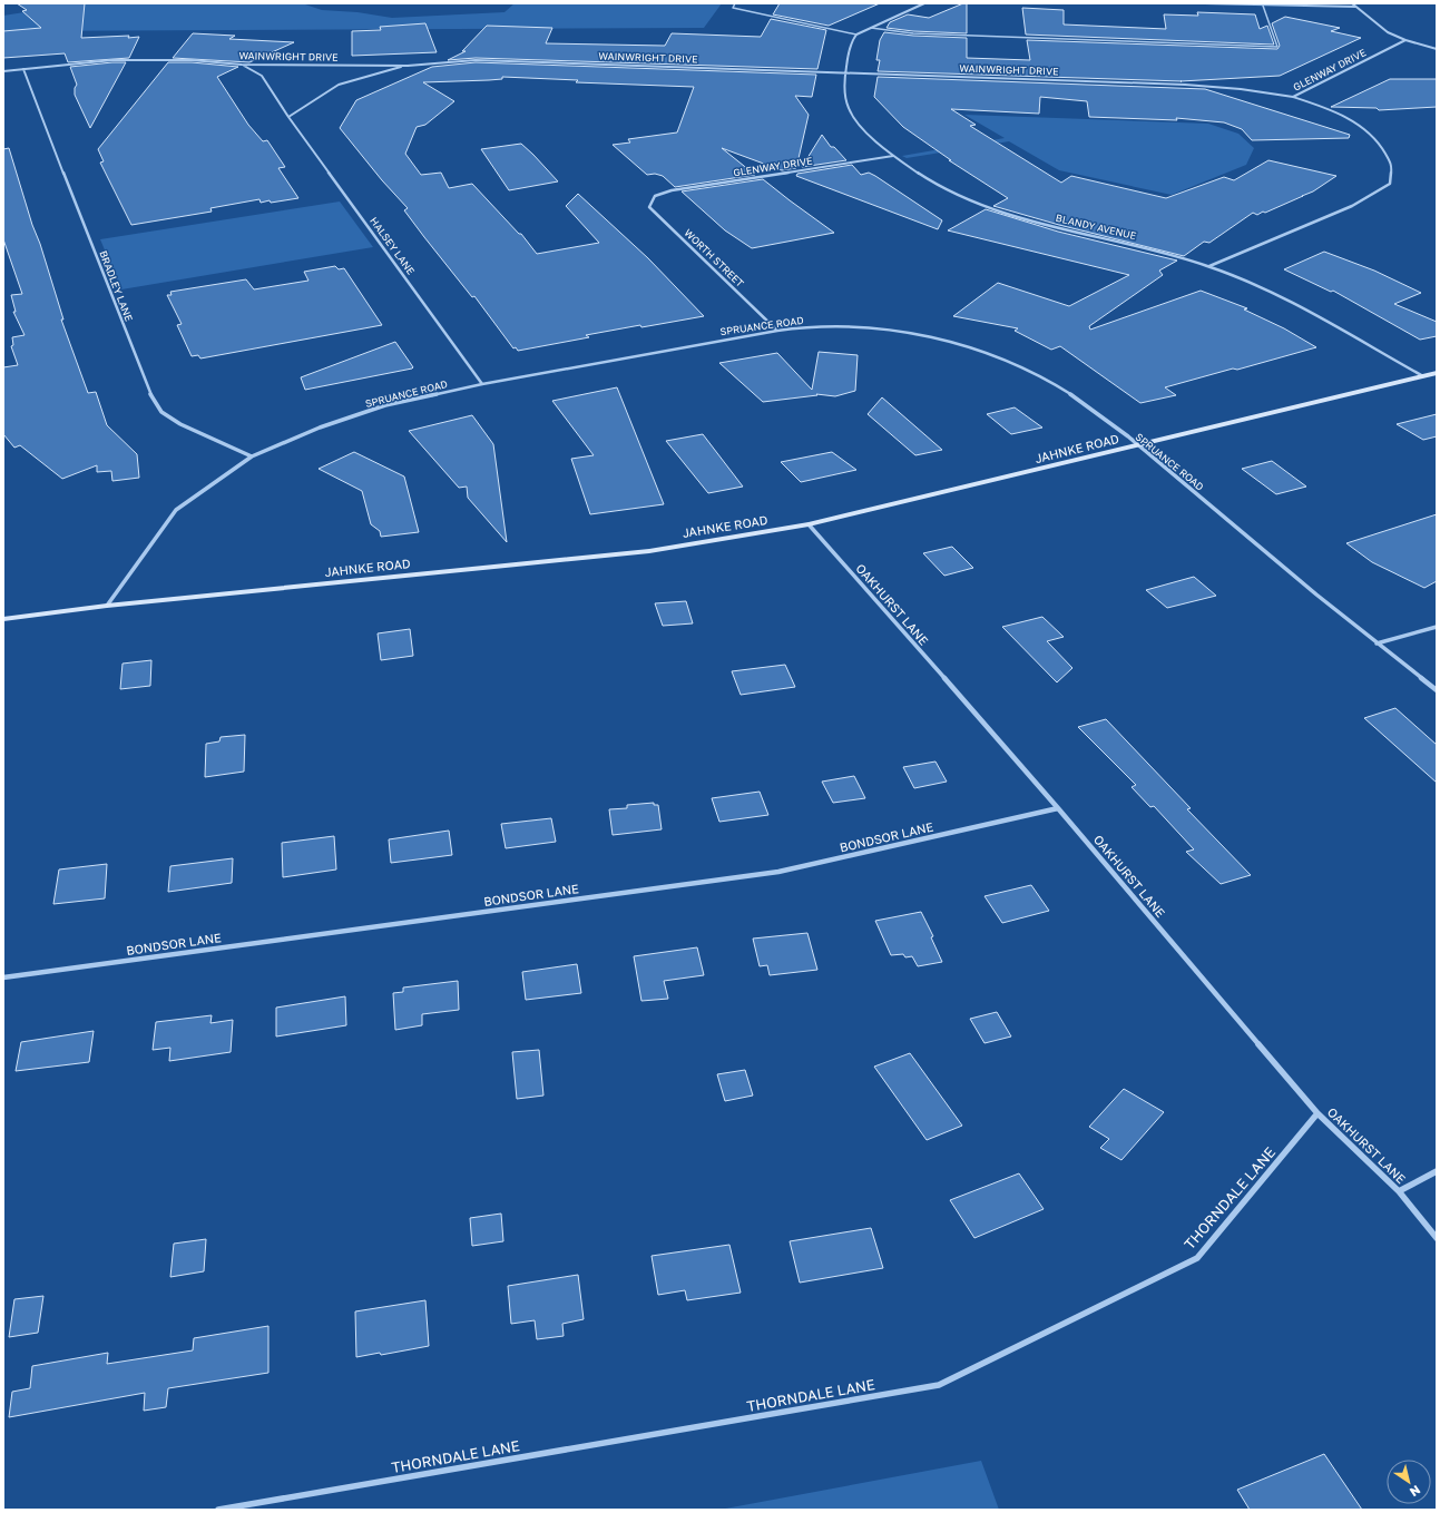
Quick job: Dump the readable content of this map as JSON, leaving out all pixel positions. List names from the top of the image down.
{
  "streets": {
    "main road": ["JAHNKE ROAD"],
    "street": [
      "WAINWRIGHT DRIVE",
      "GLENWAY DRIVE",
      "BLANDY AVENUE",
      "HALSEY LANE",
      "WORTH STREET",
      "BRADLEY LANE",
      "SPRUANCE ROAD",
      "OAKHURST LANE",
      "BONDSOR LANE",
      "THORNDALE LANE"
    ]
  },
  "crossings": [
    ["WAINWRIGHT DRIVE", "GLENWAY DRIVE"],
    ["WAINWRIGHT DRIVE", "BLANDY AVENUE"],
    ["WAINWRIGHT DRIVE", "HALSEY LANE"],
    ["WAINWRIGHT DRIVE", "BRADLEY LANE"],
    ["GLENWAY DRIVE", "BLANDY AVENUE"],
    ["GLENWAY DRIVE", "WORTH STREET"],
    ["BLANDY AVENUE", "JAHNKE ROAD"],
    ["HALSEY LANE", "SPRUANCE ROAD"],
    ["WORTH STREET", "SPRUANCE ROAD"],
    ["BRADLEY LANE", "SPRUANCE ROAD"],
    ["SPRUANCE ROAD", "JAHNKE ROAD"],
    ["JAHNKE ROAD", "OAKHURST LANE"],
    ["OAKHURST LANE", "BONDSOR LANE"],
    ["OAKHURST LANE", "THORNDALE LANE"]
  ],
  "north": "bottom right"
}
